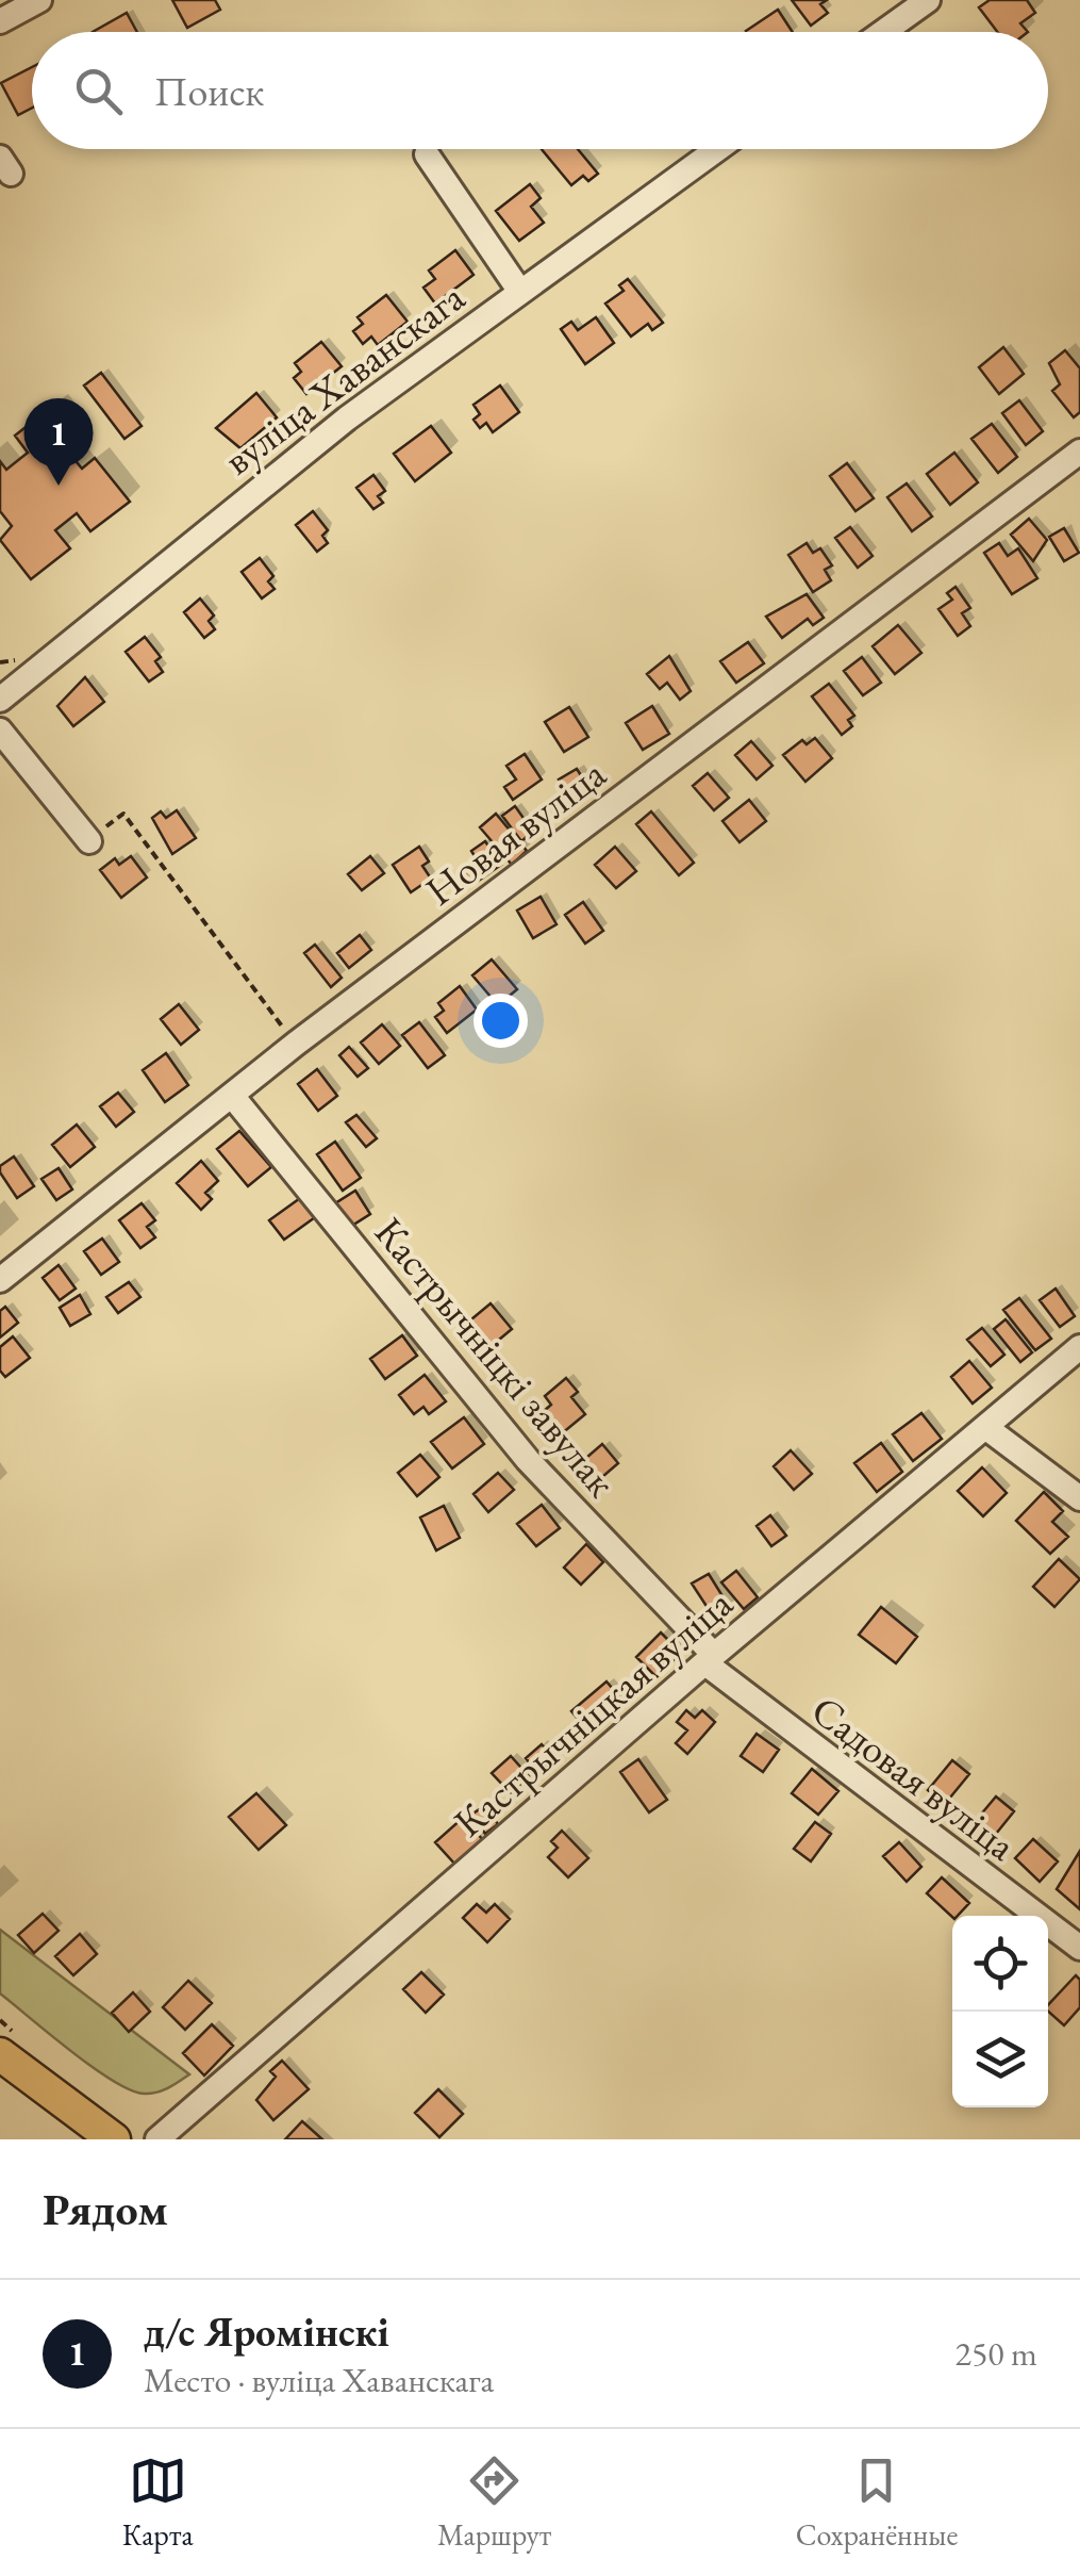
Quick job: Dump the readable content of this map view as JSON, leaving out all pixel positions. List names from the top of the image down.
{
  "streets": {
    "street": [
      "вуліца Хаванскага",
      "Новая вуліца",
      "Кастрычніцкі завулак",
      "Кастрычніцкая вуліца",
      "Садовая вуліца"
    ]
  },
  "crossings": [
    ["Новая вуліца", "Кастрычніцкі завулак"],
    ["Кастрычніцкі завулак", "Кастрычніцкая вуліца"],
    ["Кастрычніцкі завулак", "Садовая вуліца"],
    ["Кастрычніцкая вуліца", "Садовая вуліца"]
  ],
  "page": {
    "search": "Поиск",
    "pins": "1",
    "heading": "Рядом",
    "list": [
      {
        "mark": "1",
        "name": "д/с Яромінскі",
        "note": "Место · вуліца Хаванскага",
        "value": "250 m"
      }
    ],
    "nav": ["Карта", "Маршрут", "Сохранённые"]
  }
}
